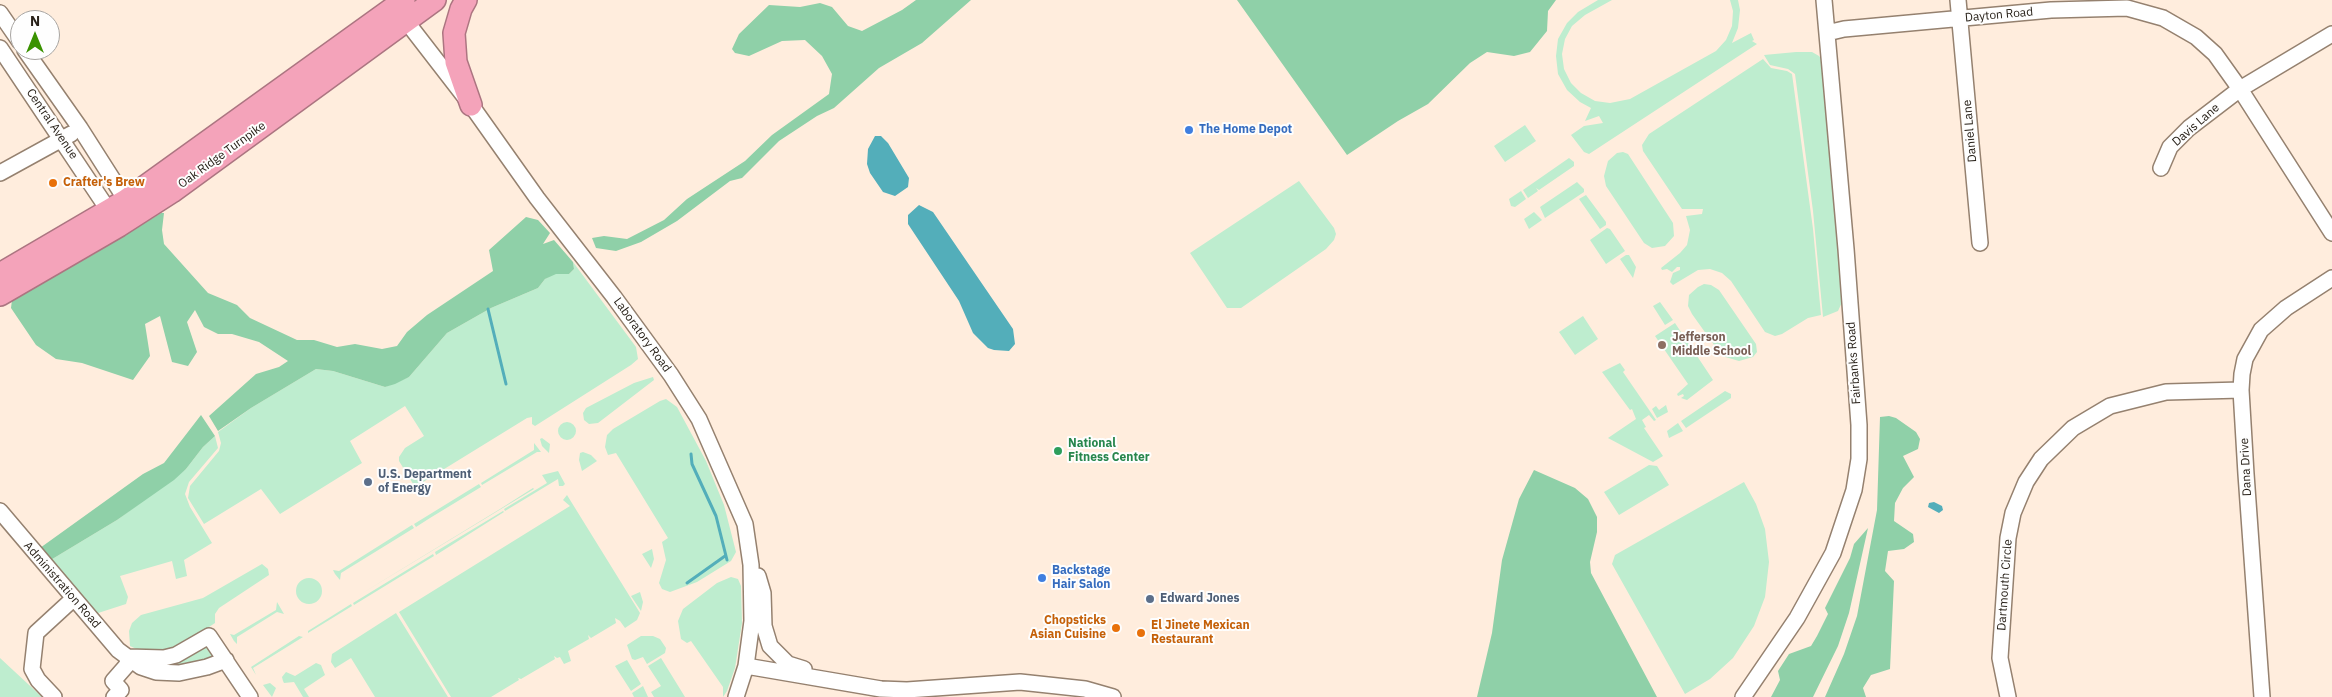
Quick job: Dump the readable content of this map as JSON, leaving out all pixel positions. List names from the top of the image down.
{
  "streets": {
    "highway": ["Oak Ridge Turnpike"],
    "street": [
      "Dayton Road",
      "Central Avenue",
      "Davis Lane",
      "Daniel Lane",
      "Laboratory Road",
      "Fairbanks Road",
      "Dana Drive",
      "Administration Road",
      "Dartmouth Circle"
    ]
  },
  "crossings": [
    ["Dayton Road", "Davis Lane"],
    ["Dayton Road", "Daniel Lane"],
    ["Dayton Road", "Fairbanks Road"],
    ["Central Avenue", "Oak Ridge Turnpike"],
    ["Oak Ridge Turnpike", "Laboratory Road"],
    ["Dana Drive", "Dartmouth Circle"]
  ],
  "places": [
    "The Home Depot",
    "Crafter's Brew",
    "Jefferson Middle School",
    "National Fitness Center",
    "U.S. Department of Energy",
    "Backstage Hair Salon",
    "Edward Jones",
    "Chopsticks Asian Cuisine",
    "El Jinete Mexican Restaurant"
  ],
  "north": "top"
}
